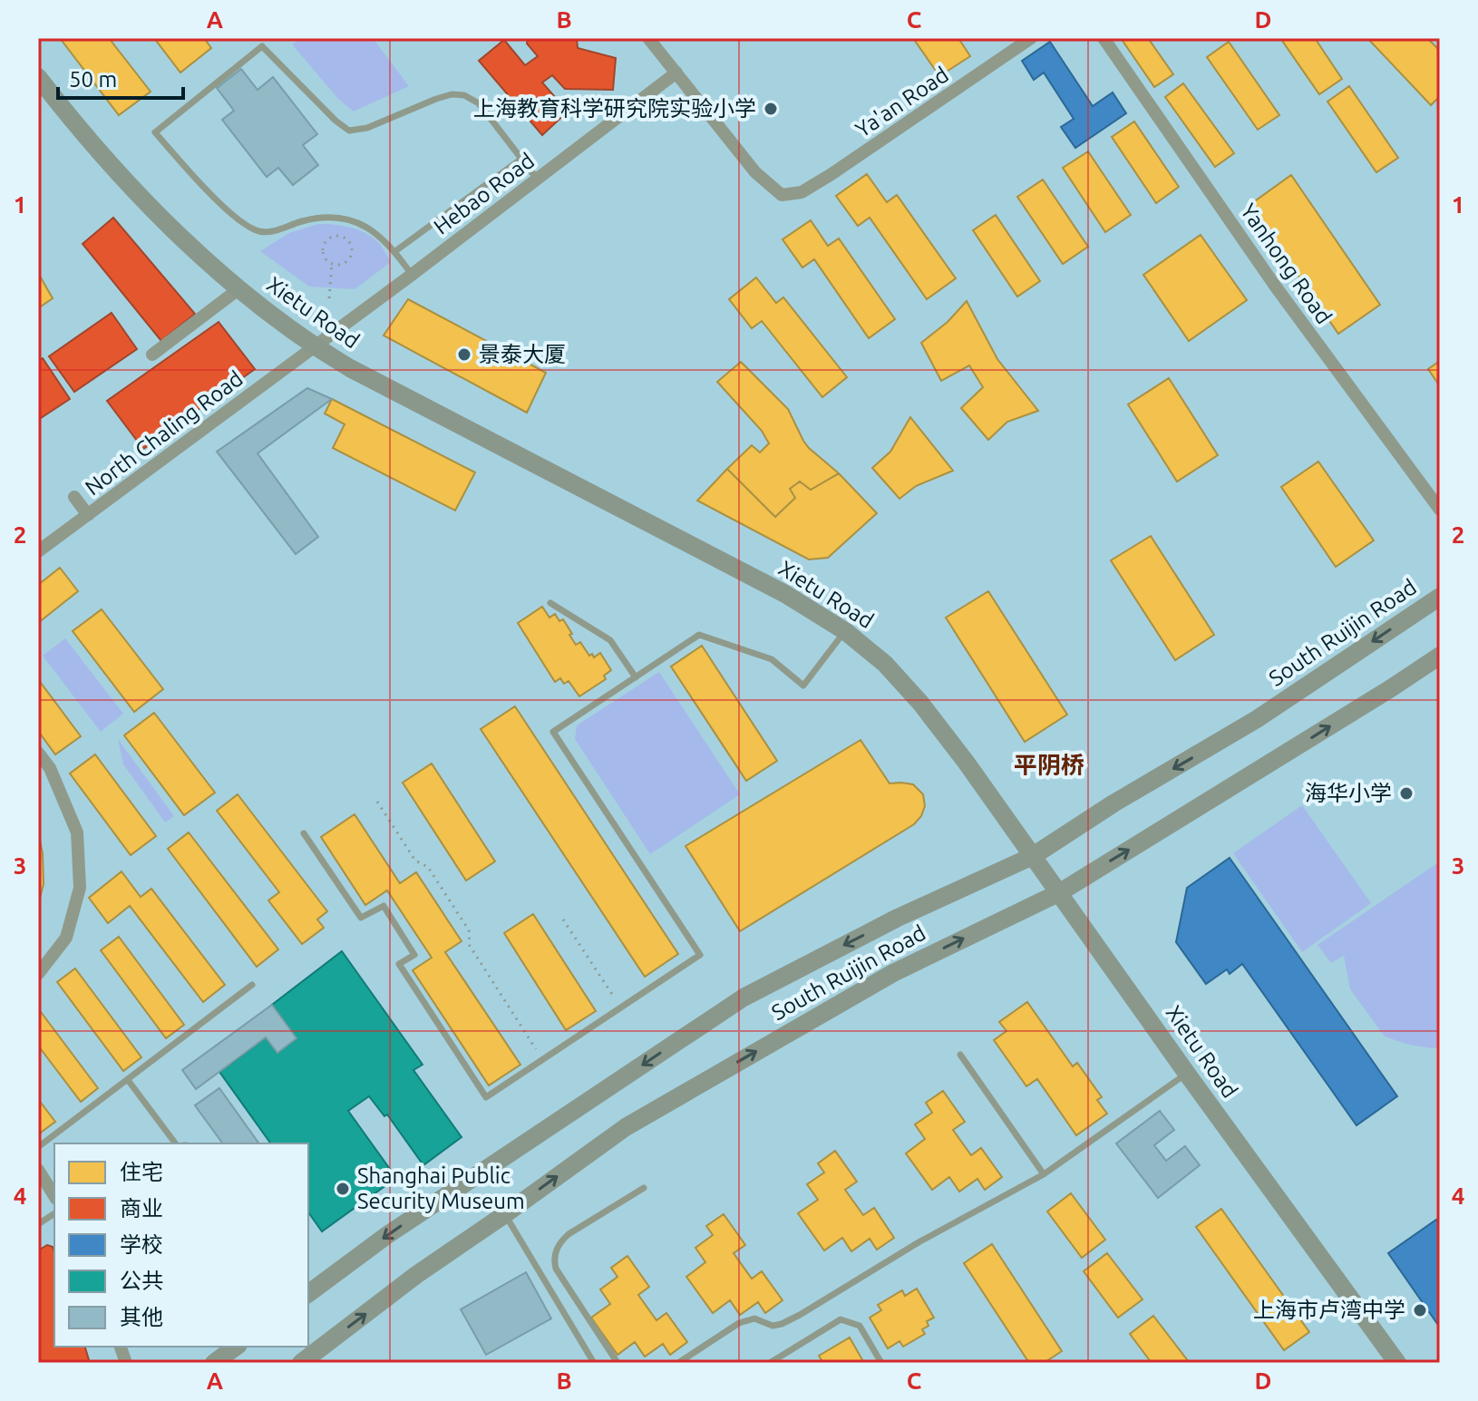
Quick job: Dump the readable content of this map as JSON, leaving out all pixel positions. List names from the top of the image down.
{
  "streets": {
    "main road": ["Xietu Road", "South Ruijin Road"],
    "street": [
      "Ya'an Road",
      "Hebao Road",
      "Yanhong Road",
      "North Chaling Road"
    ]
  },
  "crossings": [
    ["Ya'an Road", "Hebao Road"],
    ["Hebao Road", "Xietu Road"],
    ["Hebao Road", "North Chaling Road"],
    ["Xietu Road", "North Chaling Road"],
    ["Xietu Road", "South Ruijin Road"]
  ],
  "districts": ["平阴桥"],
  "places": [
    "上海教育科学研究院实验小学",
    "景泰大厦",
    "海华小学",
    "Shanghai Public Security Museum",
    "上海市卢湾中学"
  ],
  "legend": [
    "住宅",
    "商业",
    "学校",
    "公共",
    "其他"
  ],
  "scale_bar": "50 m",
  "grid": {
    "columns": [
      "A",
      "B",
      "C",
      "D"
    ],
    "rows": [
      "1",
      "2",
      "3",
      "4"
    ]
  }
}
